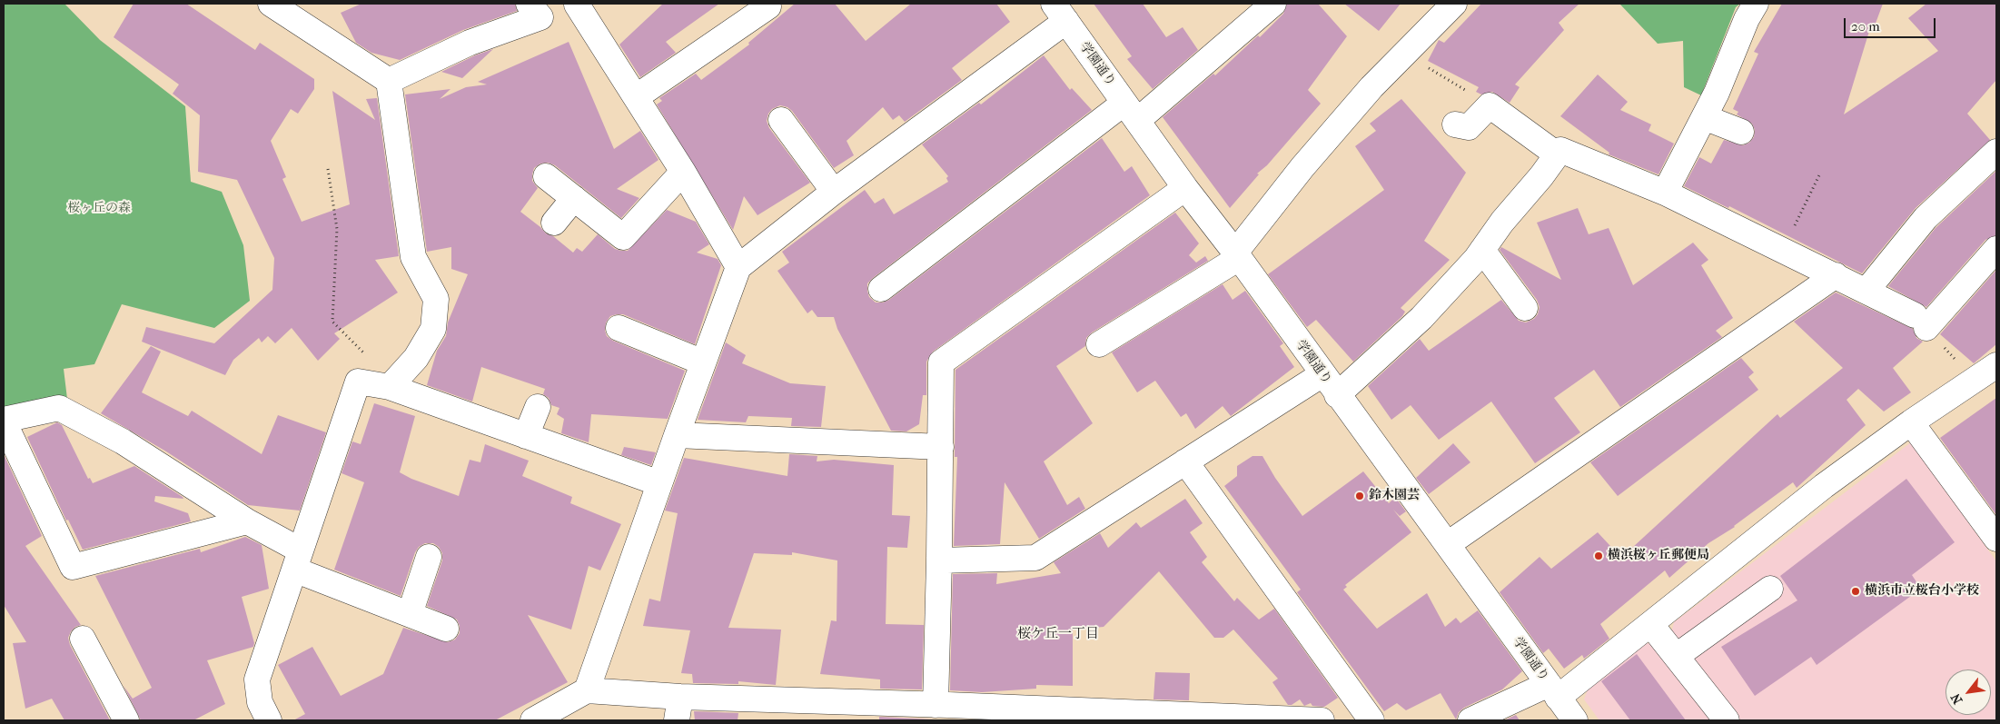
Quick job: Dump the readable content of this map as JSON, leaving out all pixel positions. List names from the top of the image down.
{
  "streets": {
    "street": ["学園通り"]
  },
  "districts": ["桜ケ丘一丁目"],
  "parks": ["桜ヶ丘の森"],
  "places": ["鈴木園芸", "横浜桜ヶ丘郵便局", "横浜市立桜台小学校"],
  "scale_bar": "20 m",
  "north": "bottom left"
}
